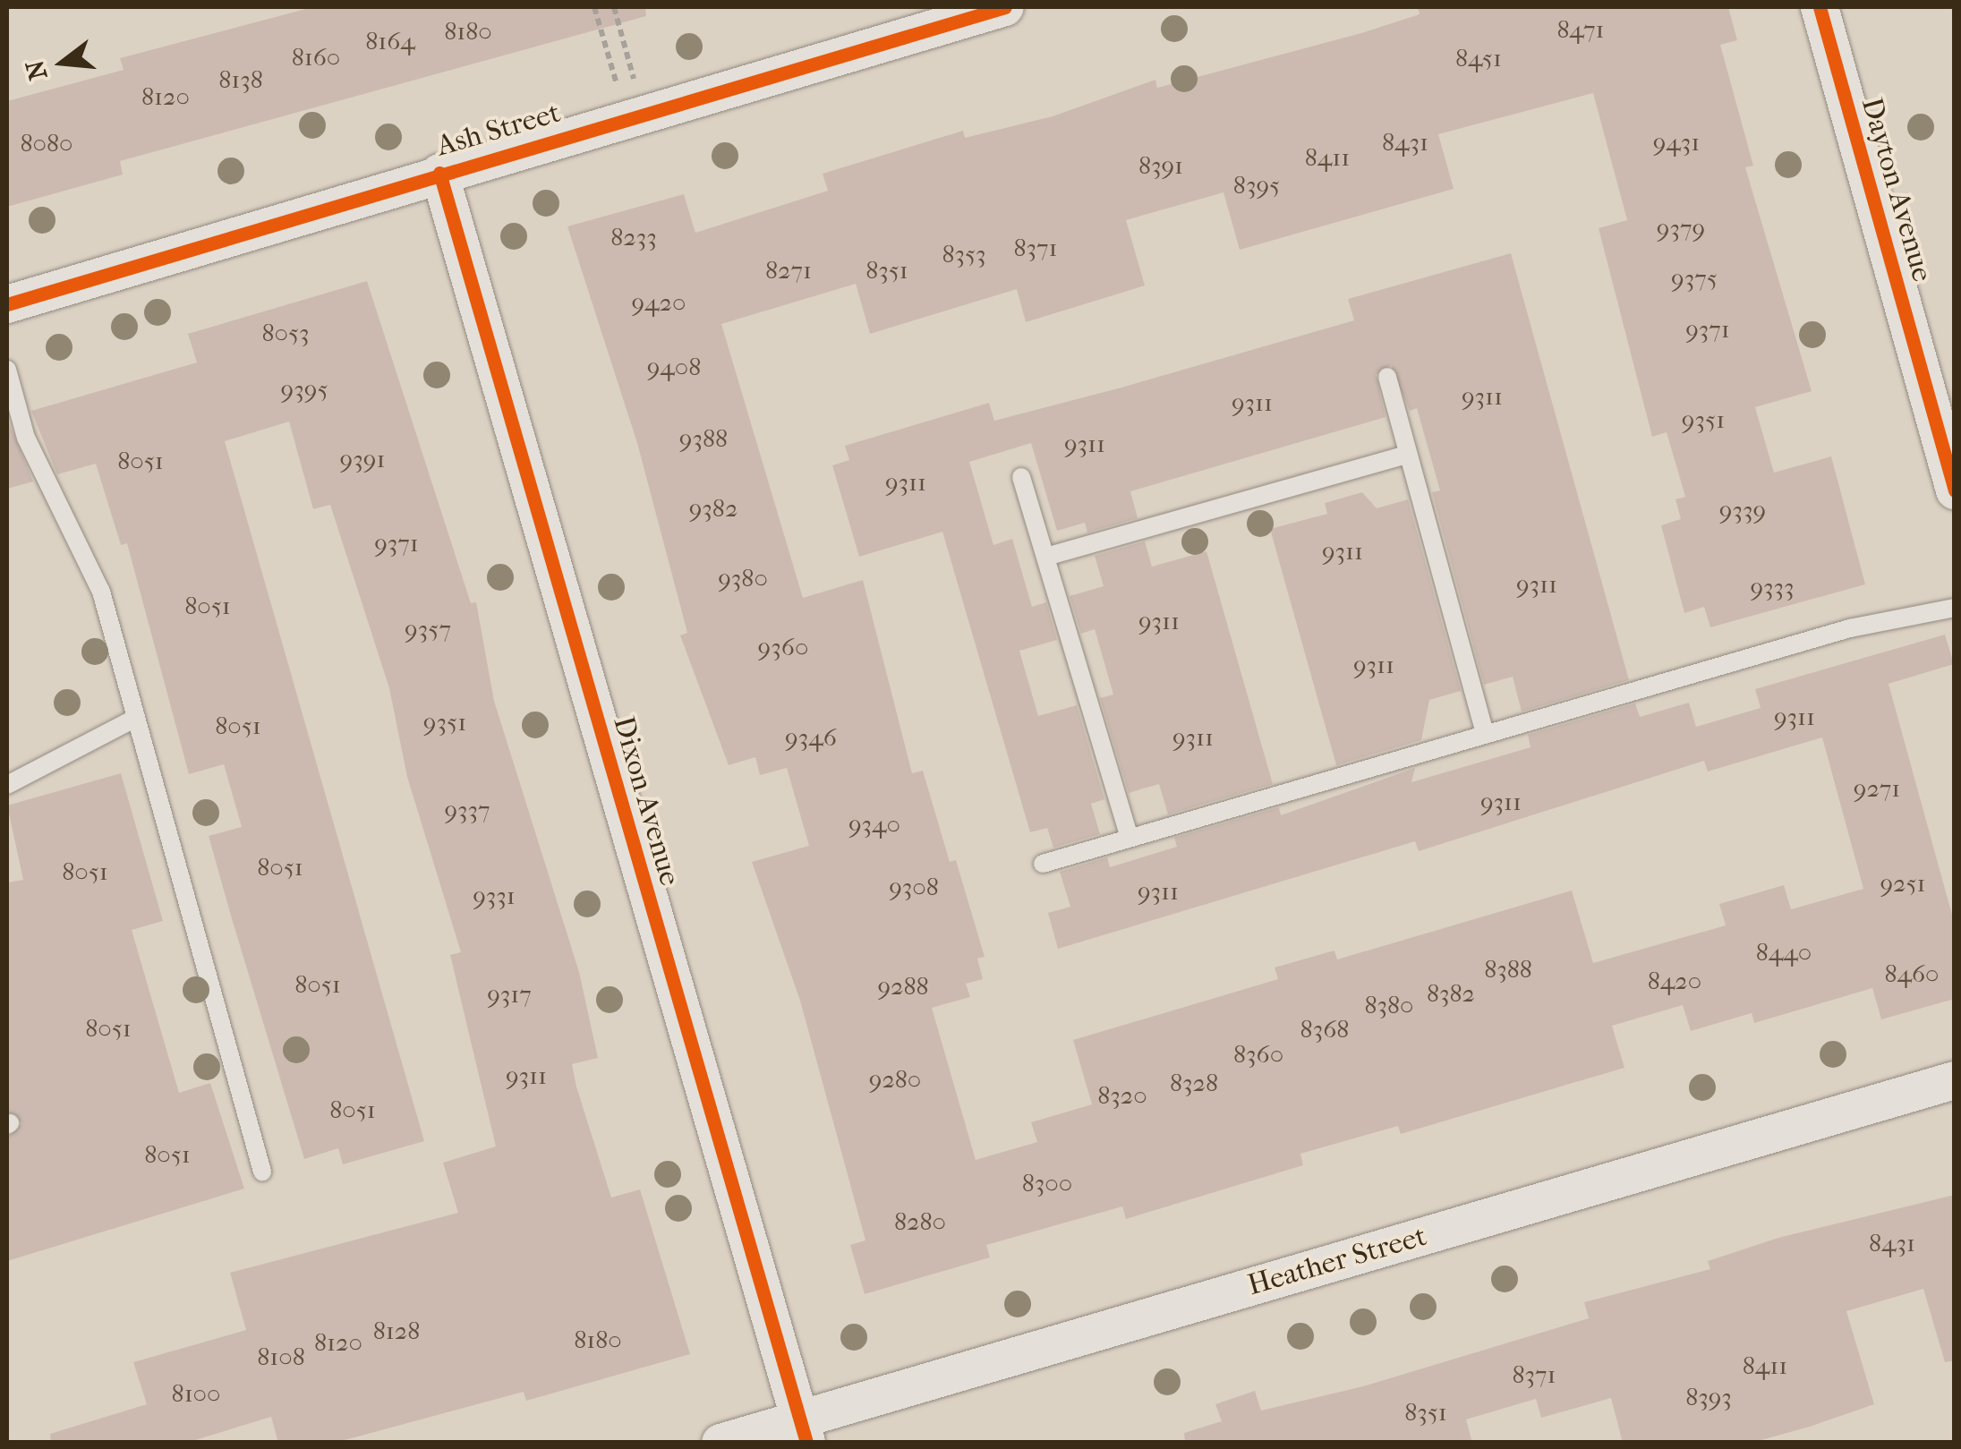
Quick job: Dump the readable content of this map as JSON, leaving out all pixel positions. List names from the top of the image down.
{
  "streets": {
    "street": [
      "Ash Street",
      "Dayton Avenue",
      "Dixon Avenue",
      "Heather Street"
    ]
  },
  "crossings": [
    ["Ash Street", "Dixon Avenue"],
    ["Dixon Avenue", "Heather Street"]
  ],
  "house_numbers": [
    "8471",
    "8180",
    "8164",
    "8160",
    "8451",
    "8138",
    "8120",
    "8431",
    "9431",
    "8080",
    "8411",
    "8391",
    "8395",
    "9379",
    "8233",
    "8371",
    "8353",
    "8271",
    "8351",
    "9375",
    "9420",
    "9371",
    "8053",
    "9408",
    "9395",
    "9311",
    "9311",
    "9351",
    "9388",
    "9311",
    "9391",
    "8051",
    "9311",
    "9382",
    "9339",
    "9371",
    "9311",
    "9380",
    "9311",
    "9333",
    "8051",
    "9311",
    "9357",
    "9360",
    "9311",
    "9311",
    "9351",
    "8051",
    "9346",
    "9311",
    "9271",
    "9311",
    "9337",
    "9340",
    "8051",
    "8051",
    "9251",
    "9308",
    "9311",
    "9331",
    "8440",
    "8388",
    "8460",
    "8420",
    "8051",
    "9288",
    "8382",
    "9317",
    "8380",
    "8051",
    "8368",
    "8360",
    "9311",
    "9280",
    "8328",
    "8320",
    "8051",
    "8051",
    "8300",
    "8280",
    "8431",
    "8128",
    "8180",
    "8120",
    "8108",
    "8411",
    "8371",
    "8100",
    "8393",
    "8351"
  ],
  "north": "left"
}
